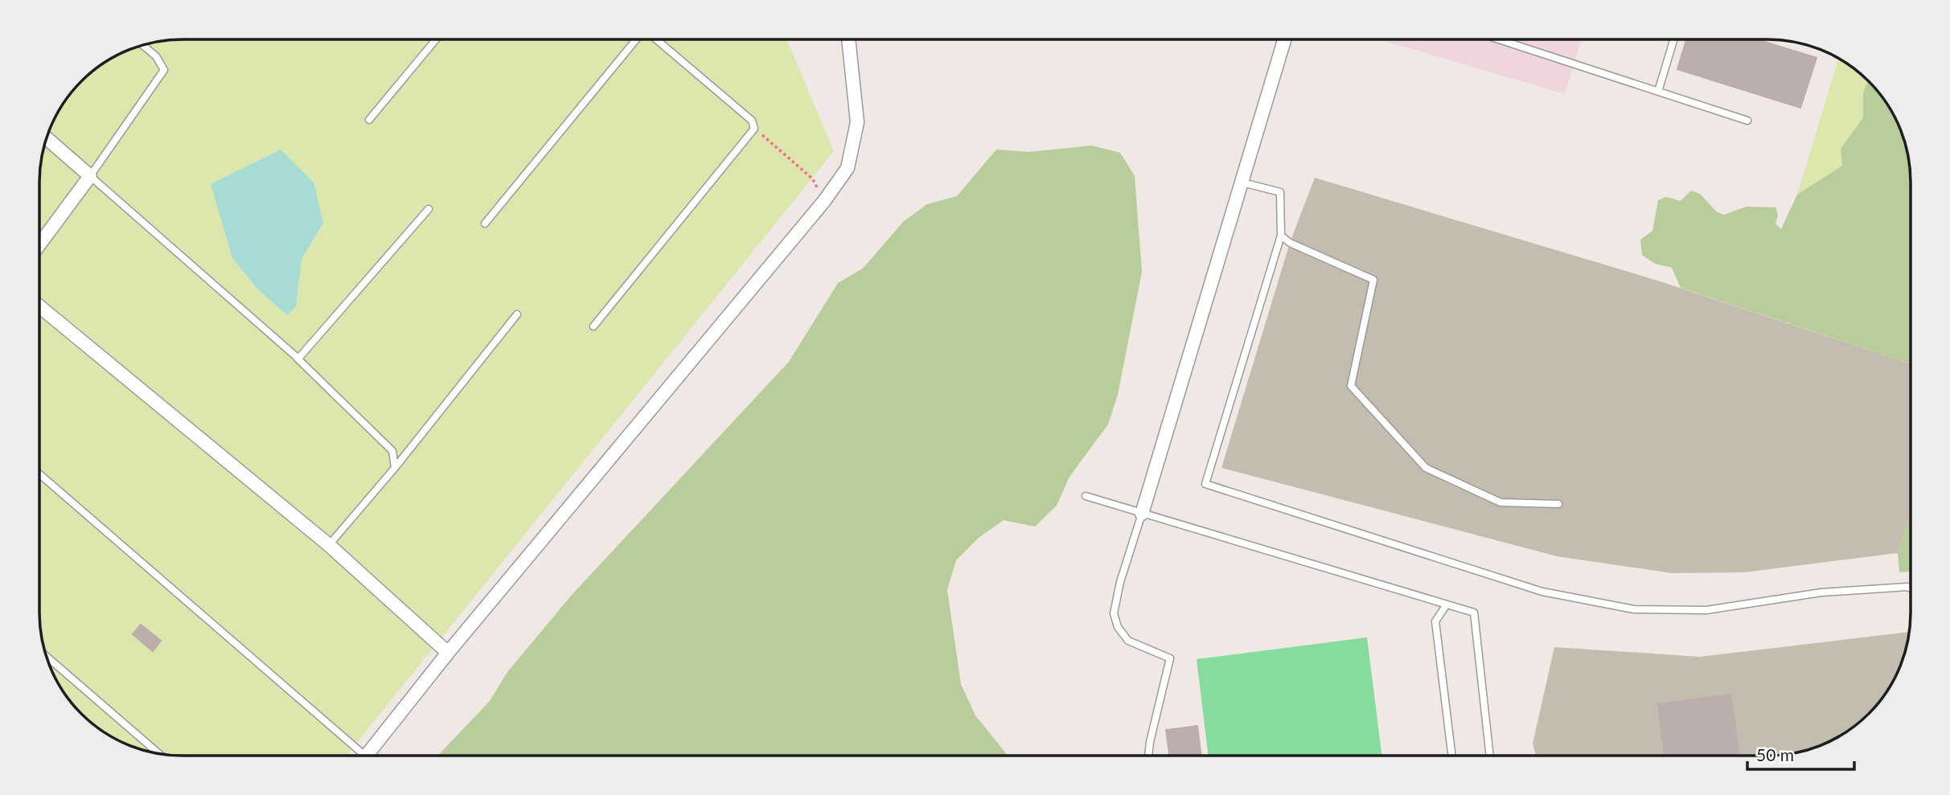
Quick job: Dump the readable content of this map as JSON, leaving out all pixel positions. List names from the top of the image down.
{
  "scale_bar": "50 m"
}
